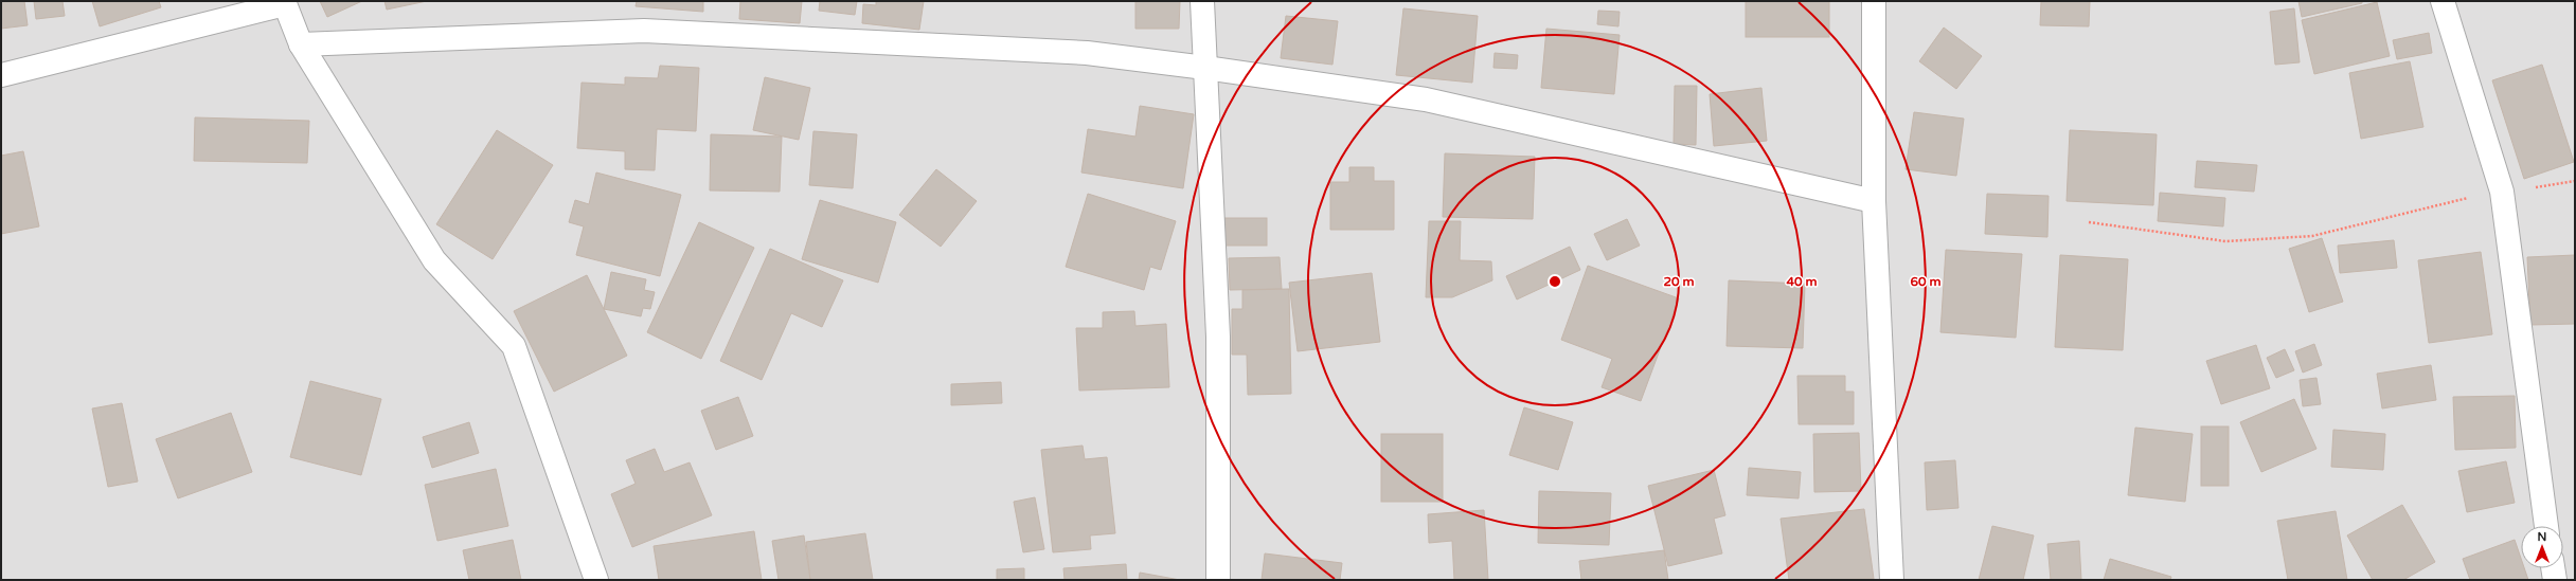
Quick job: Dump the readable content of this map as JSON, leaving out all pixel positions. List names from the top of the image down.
{
  "north": "top",
  "rings": ["20 m", "40 m", "60 m"]
}
